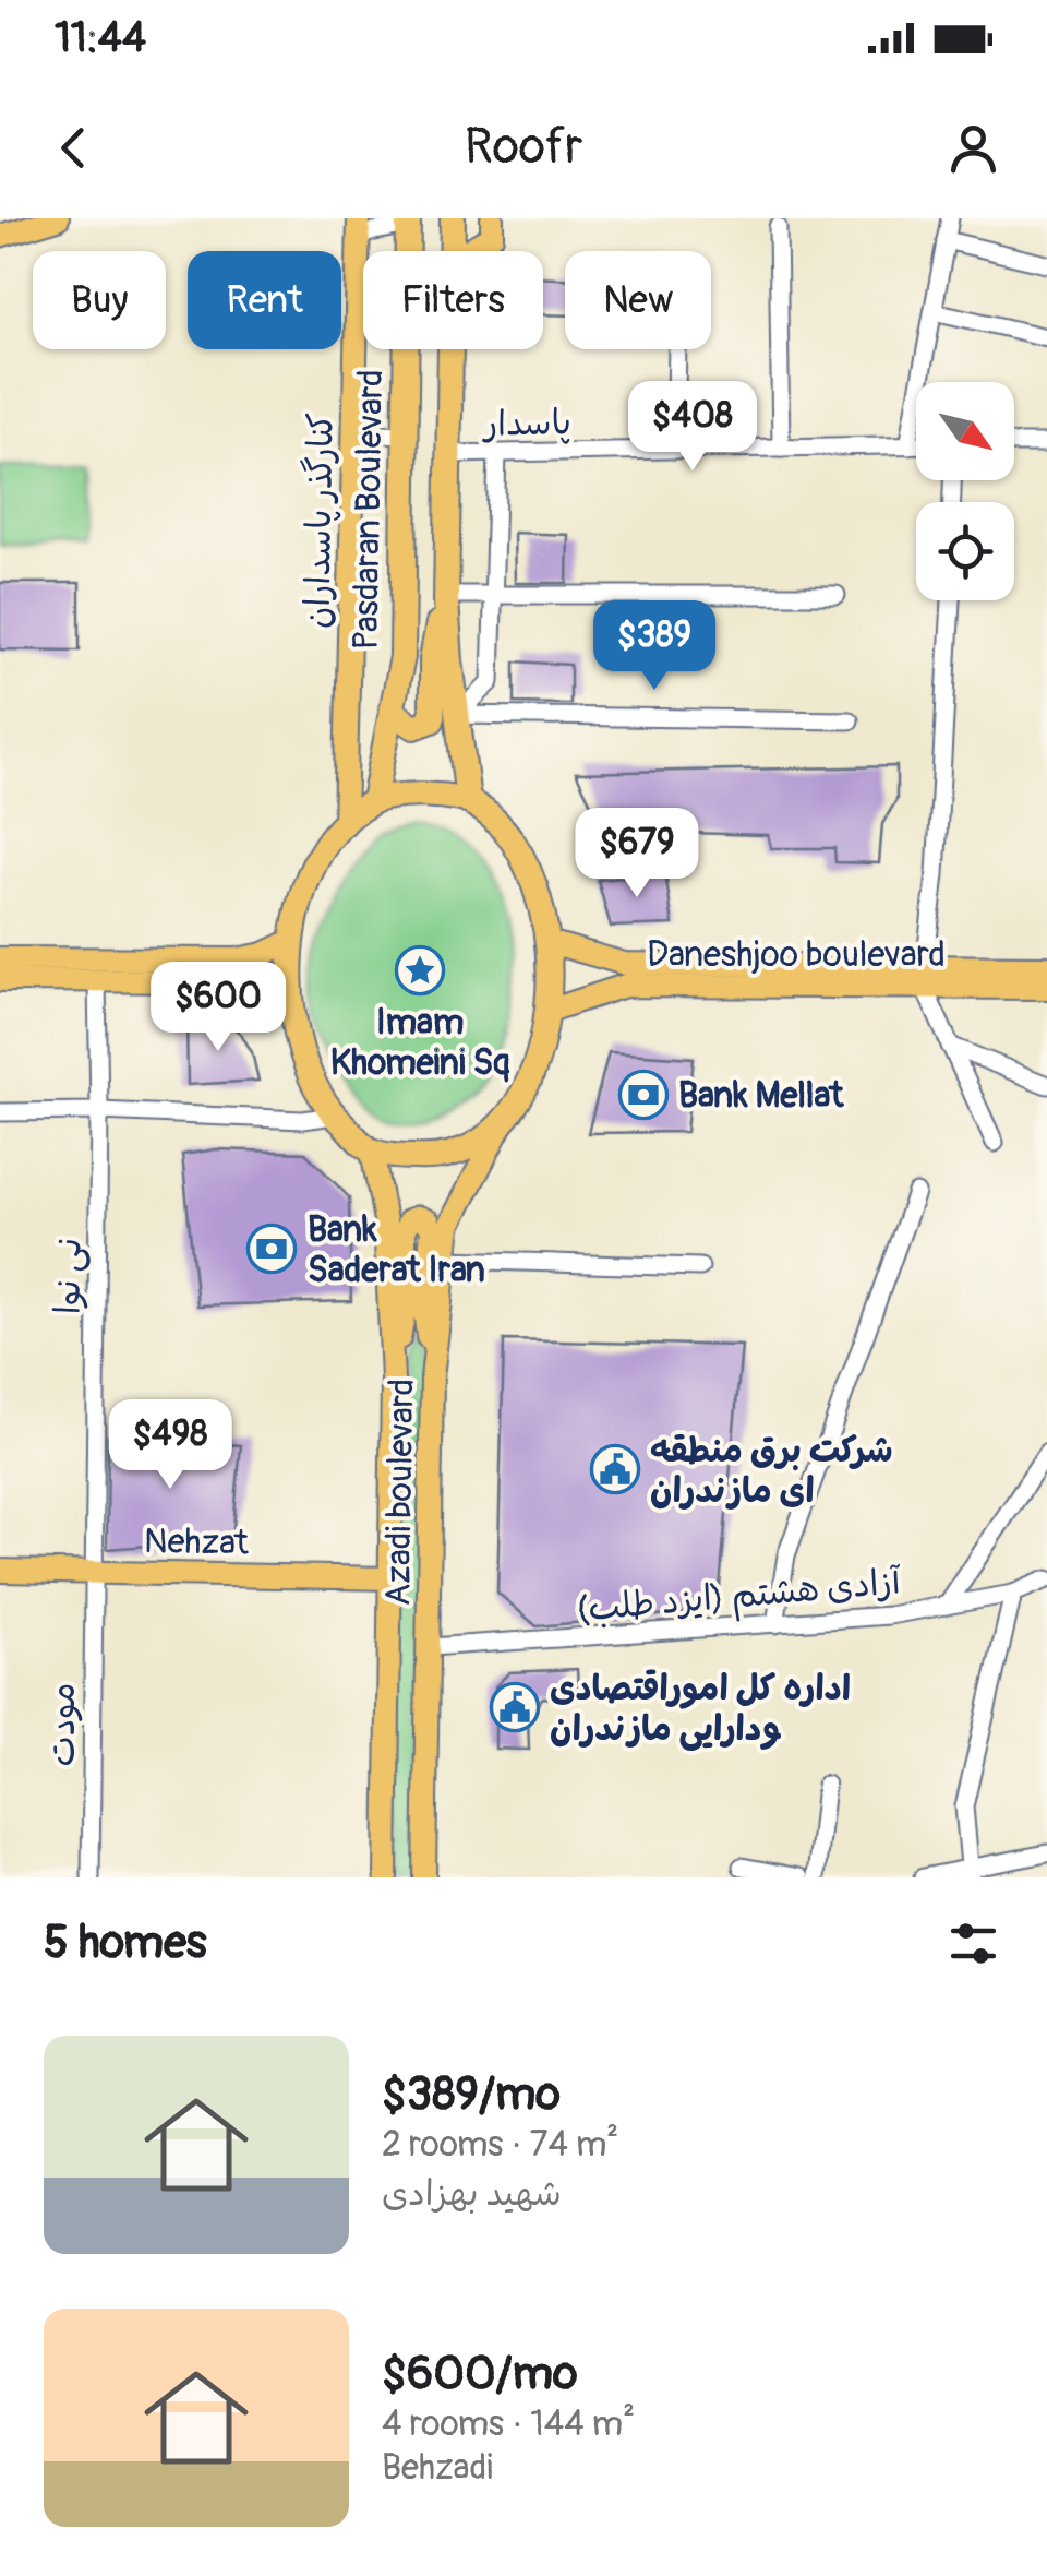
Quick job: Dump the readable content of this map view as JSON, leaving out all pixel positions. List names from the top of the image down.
{
  "streets": {
    "highway": ["Pasdaran Boulevard"],
    "main road": [
      "کنارگذر پاسداران",
      "Daneshjoo boulevard",
      "Azadi boulevard",
      "Nehzat"
    ],
    "street": [
      "پاسدار",
      "نی نوا",
      "آزادی هشتم (ایزد طلب)",
      "مودت"
    ]
  },
  "crossings": [
    ["Pasdaran Boulevard", "کنارگذر پاسداران"],
    ["Pasdaran Boulevard", "Daneshjoo boulevard"],
    ["Pasdaran Boulevard", "Azadi boulevard"],
    ["کنارگذر پاسداران", "Daneshjoo boulevard"],
    ["کنارگذر پاسداران", "Azadi boulevard"],
    ["Daneshjoo boulevard", "Azadi boulevard"],
    ["نی نوا", "Nehzat"],
    ["نی نوا", "مودت"],
    ["Azadi boulevard", "Nehzat"],
    ["Azadi boulevard", "آزادی هشتم (ایزد طلب)"],
    ["Nehzat", "مودت"]
  ],
  "places": {
    "place": ["Imam Khomeini Sq"],
    "bank": ["Bank Mellat", "Bank Saderat Iran"],
    "public building": ["شرکت برق منطقه ای مازندران", "اداره کل اموراقتصادی ودارایی مازندران"]
  },
  "north": "bottom right",
  "page": {
    "status": "11:44",
    "header": "Roofr",
    "chip": [
      "Buy",
      "Rent",
      "Filters",
      "New"
    ],
    "price": [
      "$408",
      "$389",
      "$679",
      "$600",
      "$498"
    ],
    "heading": "5 homes",
    "list": [
      {
        "name": "$389/mo",
        "note": "2 rooms · 74 m² · شهید بهزادی"
      },
      {
        "name": "$600/mo",
        "note": "4 rooms · 144 m² · Behzadi"
      }
    ]
  }
}
